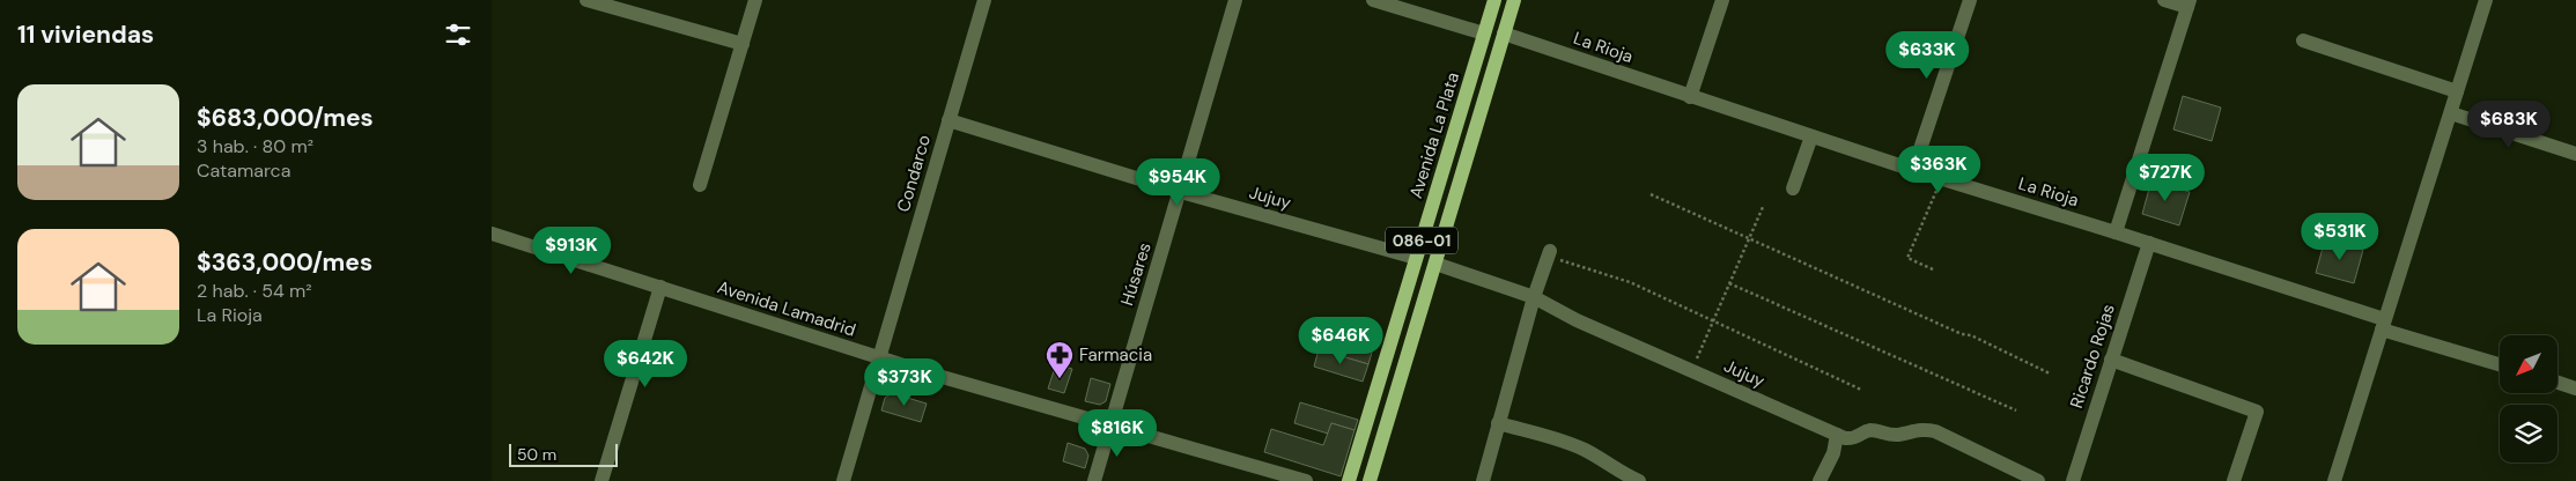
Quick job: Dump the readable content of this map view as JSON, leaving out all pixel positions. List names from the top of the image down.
{
  "streets": {
    "main road": ["Avenida La Plata", "086-01"],
    "street": [
      "La Rioja",
      "Condarco",
      "Jujuy",
      "Húsares",
      "Avenida Lamadrid",
      "Ricardo Rojas"
    ]
  },
  "crossings": [
    ["La Rioja", "086-01"],
    ["La Rioja", "Ricardo Rojas"],
    ["Avenida La Plata", "Jujuy"],
    ["Condarco", "Jujuy"],
    ["Condarco", "Avenida Lamadrid"],
    ["Jujuy", "086-01"],
    ["Jujuy", "Húsares"],
    ["Húsares", "Avenida Lamadrid"]
  ],
  "places": {
    "pharmacy": ["Farmacia"]
  },
  "scale_bar": "50 m",
  "north": "bottom left",
  "page": {
    "heading": "11 viviendas",
    "price": [
      "$633K",
      "$683K",
      "$363K",
      "$727K",
      "$954K",
      "$531K",
      "$913K",
      "$646K",
      "$642K",
      "$373K",
      "$816K"
    ],
    "list": [
      {
        "name": "$683,000/mes",
        "note": "3 hab. · 80 m² · Catamarca"
      },
      {
        "name": "$363,000/mes",
        "note": "2 hab. · 54 m² · La Rioja"
      }
    ],
    "scale": "50 m"
  }
}
